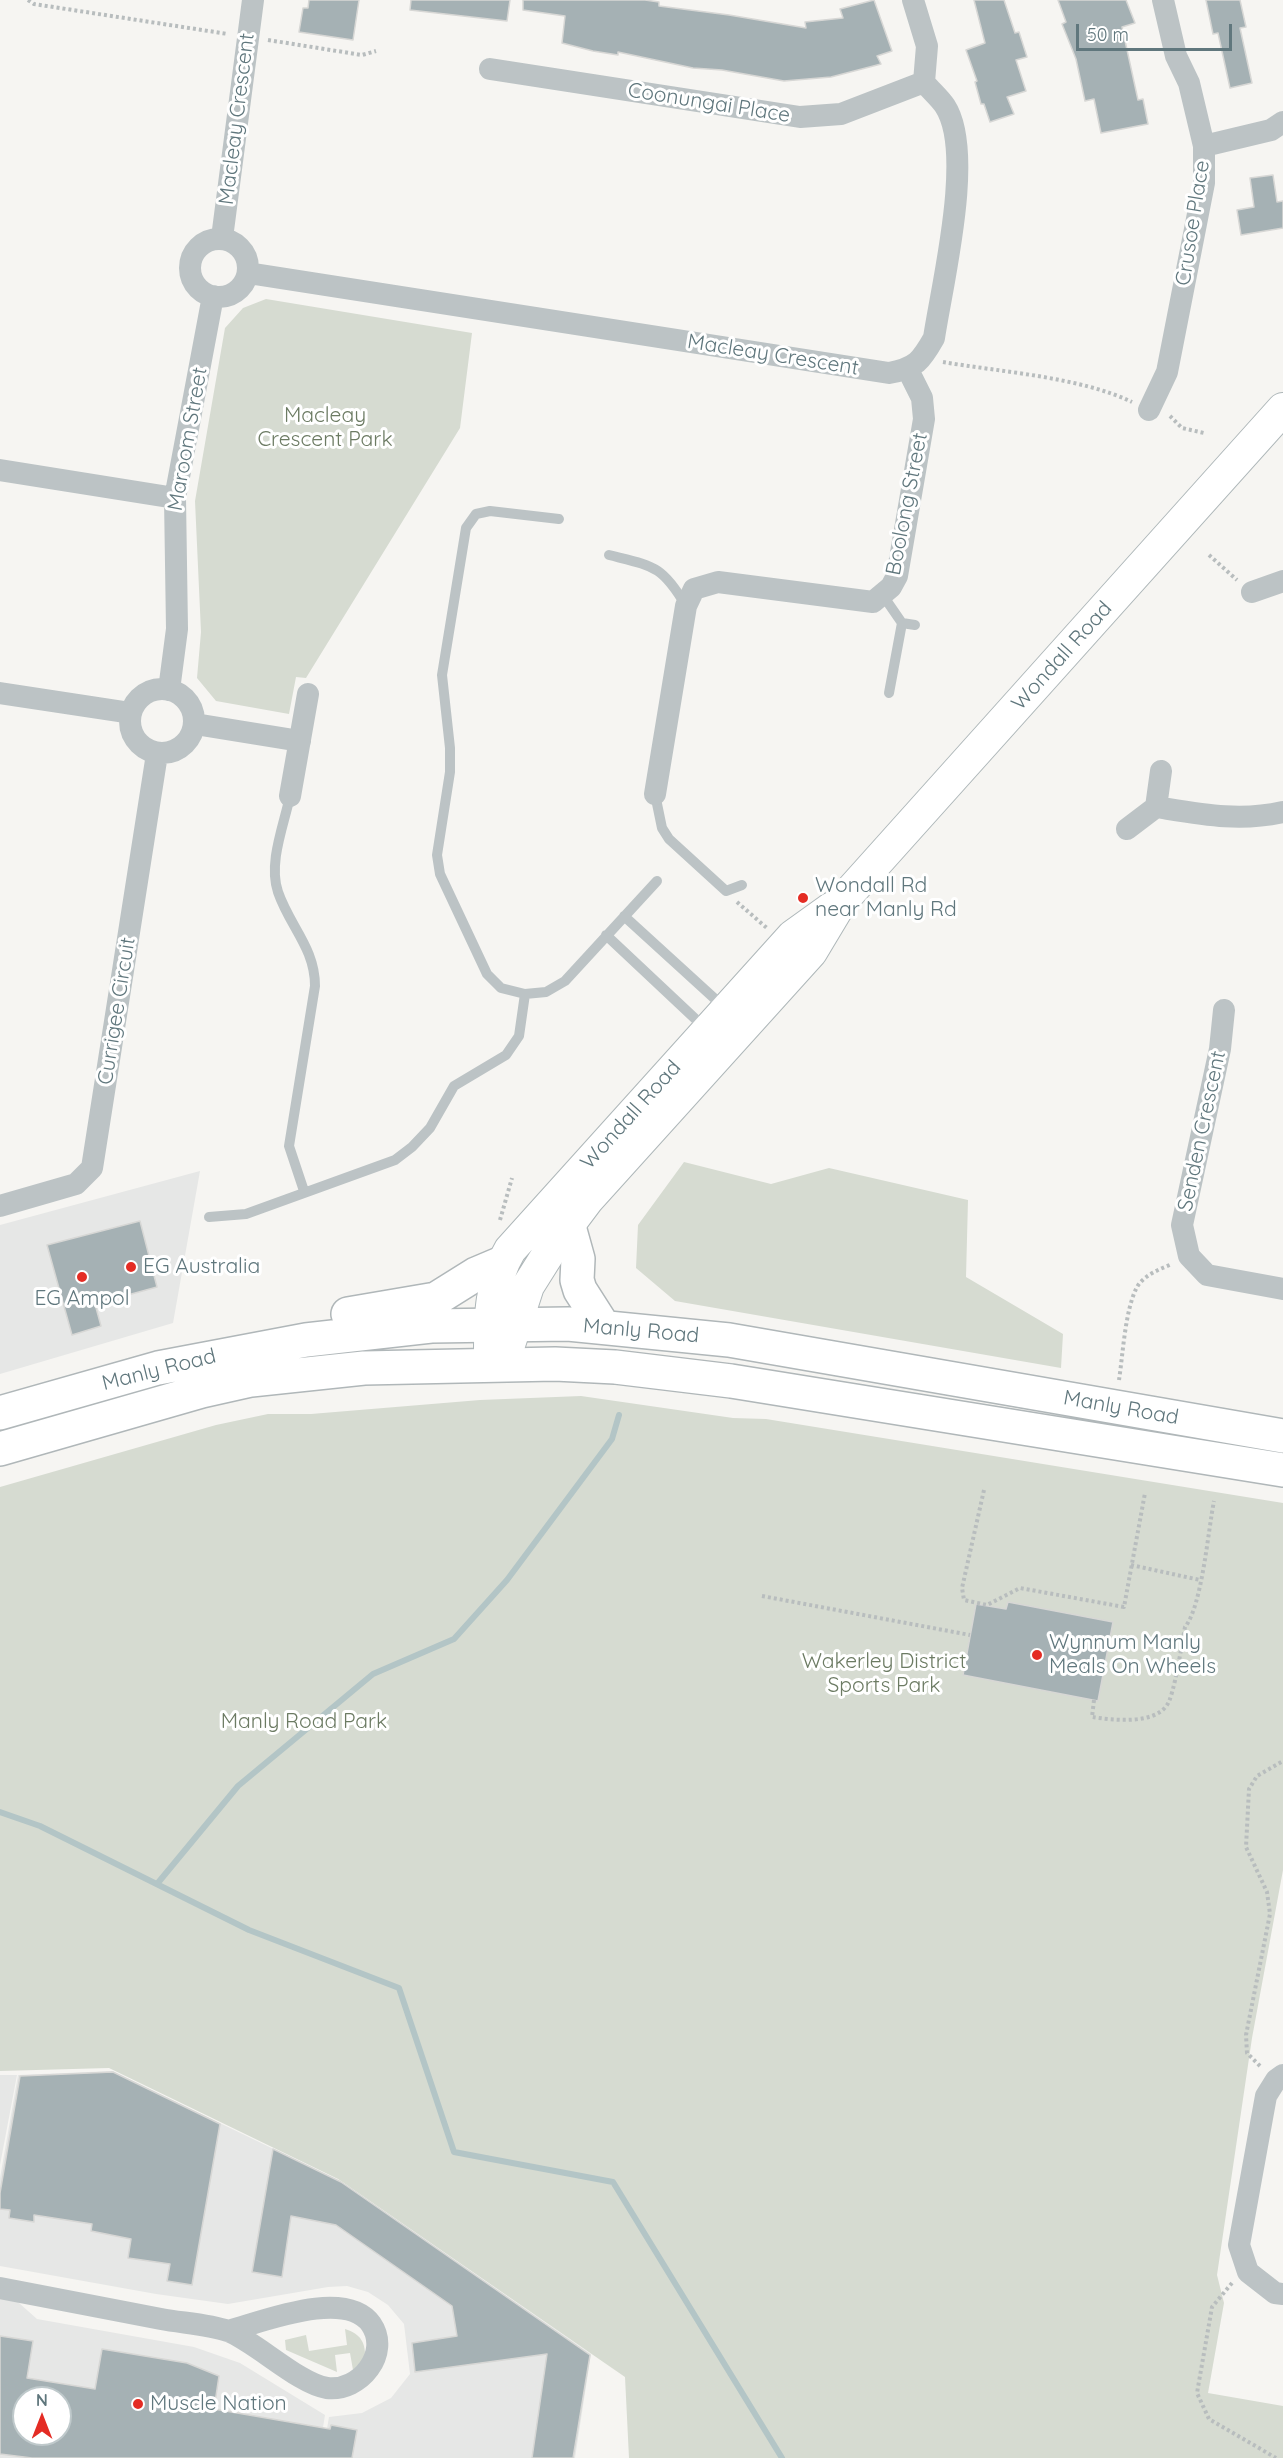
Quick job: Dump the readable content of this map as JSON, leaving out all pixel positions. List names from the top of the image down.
{
  "streets": {
    "main road": ["Wondall Road", "Manly Road"],
    "street": [
      "Coonungai Place",
      "Macleay Crescent",
      "Crusoe Place",
      "Maroom Street",
      "Boolong Street",
      "Currigee Circuit",
      "Senden Crescent"
    ]
  },
  "crossings": [
    ["Macleay Crescent", "Maroom Street"],
    ["Macleay Crescent", "Boolong Street"],
    ["Maroom Street", "Currigee Circuit"],
    ["Wondall Road", "Manly Road"]
  ],
  "parks": ["Macleay Crescent Park", "Wakerley District Sports Park", "Manly Road Park"],
  "places": [
    "Wondall Rd near Manly Rd",
    "EG Australia",
    "EG Ampol",
    "Wynnum Manly Meals On Wheels",
    "Muscle Nation"
  ],
  "scale_bar": "50 m",
  "north": "top"
}
